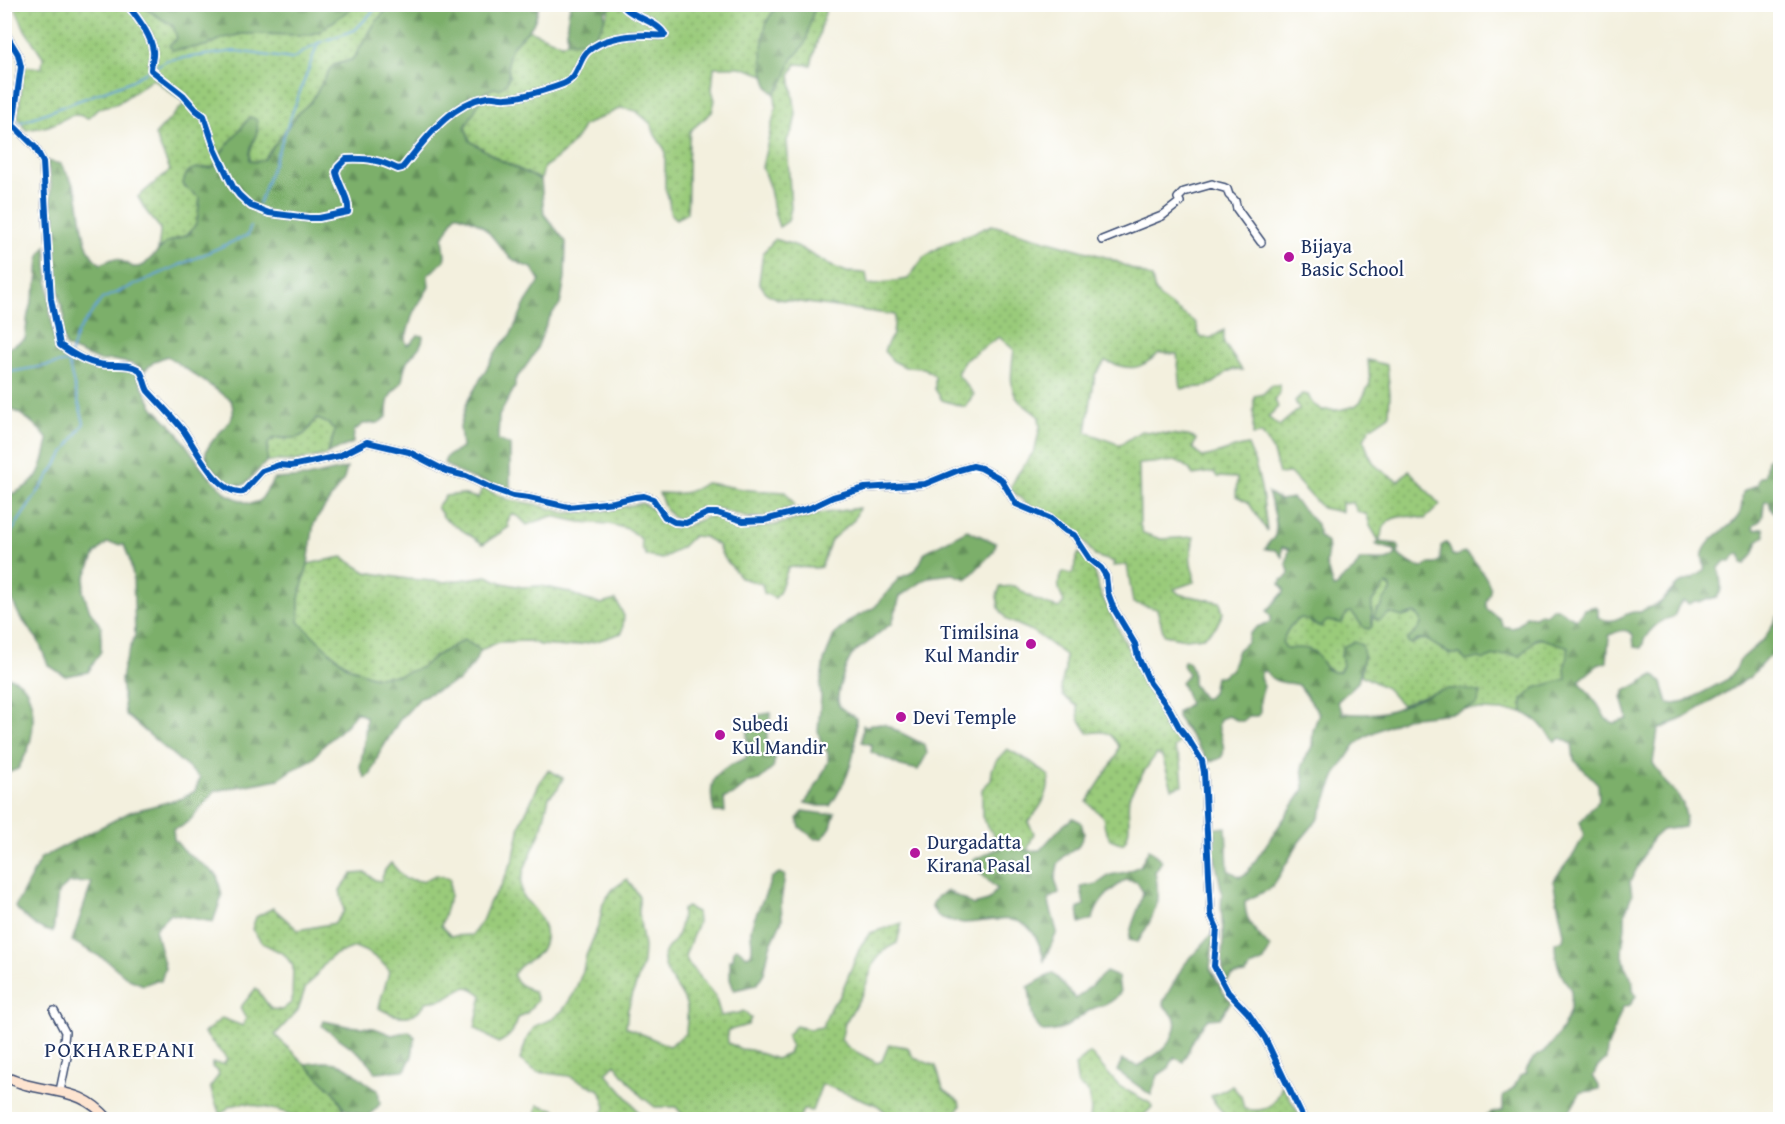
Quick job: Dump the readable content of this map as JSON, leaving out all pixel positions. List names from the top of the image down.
{
  "districts": ["POKHAREPANI"],
  "places": [
    "Bijaya Basic School",
    "Timilsina Kul Mandir",
    "Devi Temple",
    "Subedi Kul Mandir",
    "Durgadatta Kirana Pasal"
  ]
}
